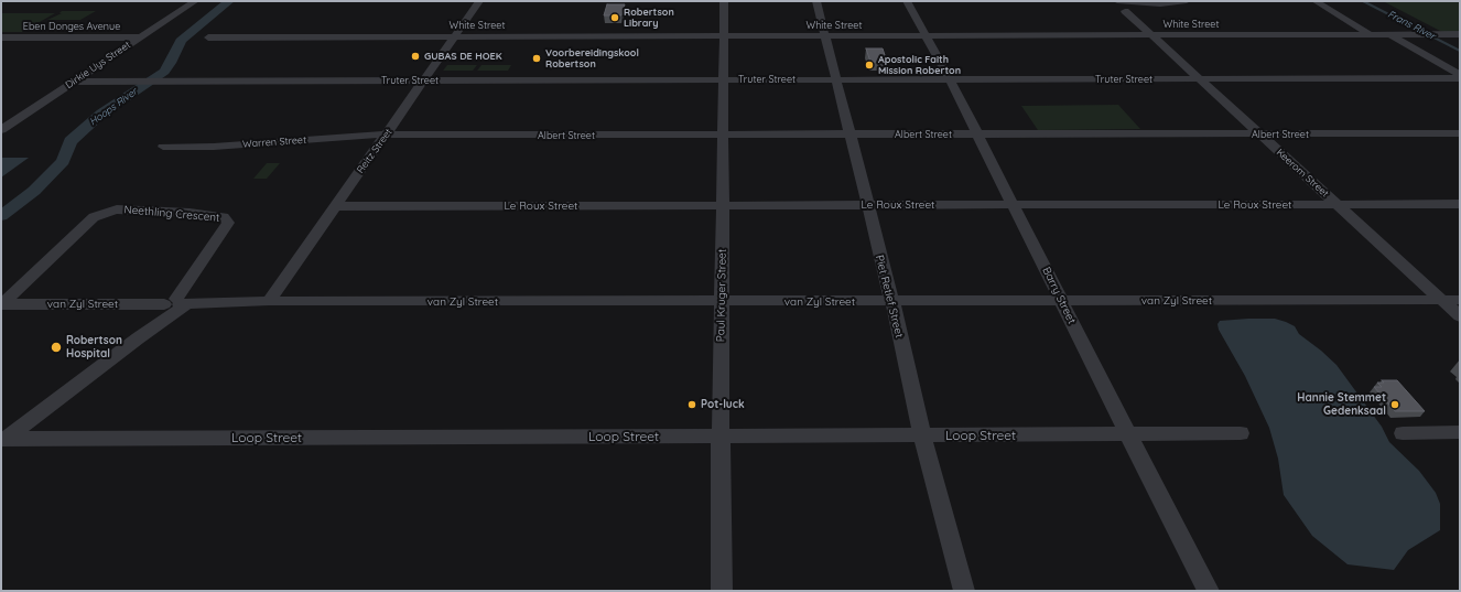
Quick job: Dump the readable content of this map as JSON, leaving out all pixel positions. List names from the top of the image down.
{
  "streets": {
    "street": [
      "White Street",
      "Eben Donges Avenue",
      "Dirkie Uys Street",
      "Truter Street",
      "Albert Street",
      "Warren Street",
      "Reitz Street",
      "Keerom Street",
      "Le Roux Street",
      "Neethling Crescent",
      "Paul Kruger Street",
      "Barry Street",
      "Piet Retief Street",
      "van Zyl Street",
      "Loop Street"
    ]
  },
  "crossings": [
    ["White Street", "Reitz Street"],
    ["White Street", "Keerom Street"],
    ["White Street", "Paul Kruger Street"],
    ["White Street", "Barry Street"],
    ["White Street", "Piet Retief Street"],
    ["Eben Donges Avenue", "Dirkie Uys Street"],
    ["Dirkie Uys Street", "Truter Street"],
    ["Truter Street", "Reitz Street"],
    ["Truter Street", "Keerom Street"],
    ["Truter Street", "Paul Kruger Street"],
    ["Truter Street", "Barry Street"],
    ["Truter Street", "Piet Retief Street"],
    ["Albert Street", "Warren Street"],
    ["Albert Street", "Reitz Street"],
    ["Albert Street", "Keerom Street"],
    ["Albert Street", "Paul Kruger Street"],
    ["Albert Street", "Barry Street"],
    ["Albert Street", "Piet Retief Street"],
    ["Warren Street", "Reitz Street"],
    ["Reitz Street", "Le Roux Street"],
    ["Reitz Street", "van Zyl Street"],
    ["Keerom Street", "Le Roux Street"],
    ["Keerom Street", "van Zyl Street"],
    ["Le Roux Street", "Paul Kruger Street"],
    ["Le Roux Street", "Barry Street"],
    ["Le Roux Street", "Piet Retief Street"],
    ["Neethling Crescent", "van Zyl Street"],
    ["Paul Kruger Street", "van Zyl Street"],
    ["Paul Kruger Street", "Loop Street"],
    ["Barry Street", "van Zyl Street"],
    ["Barry Street", "Loop Street"],
    ["Piet Retief Street", "van Zyl Street"],
    ["Piet Retief Street", "Loop Street"]
  ],
  "water": ["Frans River", "Hoops River"],
  "places": [
    "Robertson Library",
    "GUBAS DE HOEK",
    "Voorbereidingskool Robertson",
    "Apostolic Faith Mission Roberton",
    "Robertson Hospital",
    "Pot-luck",
    "Hannie Stemmet Gedenksaal"
  ]
}
